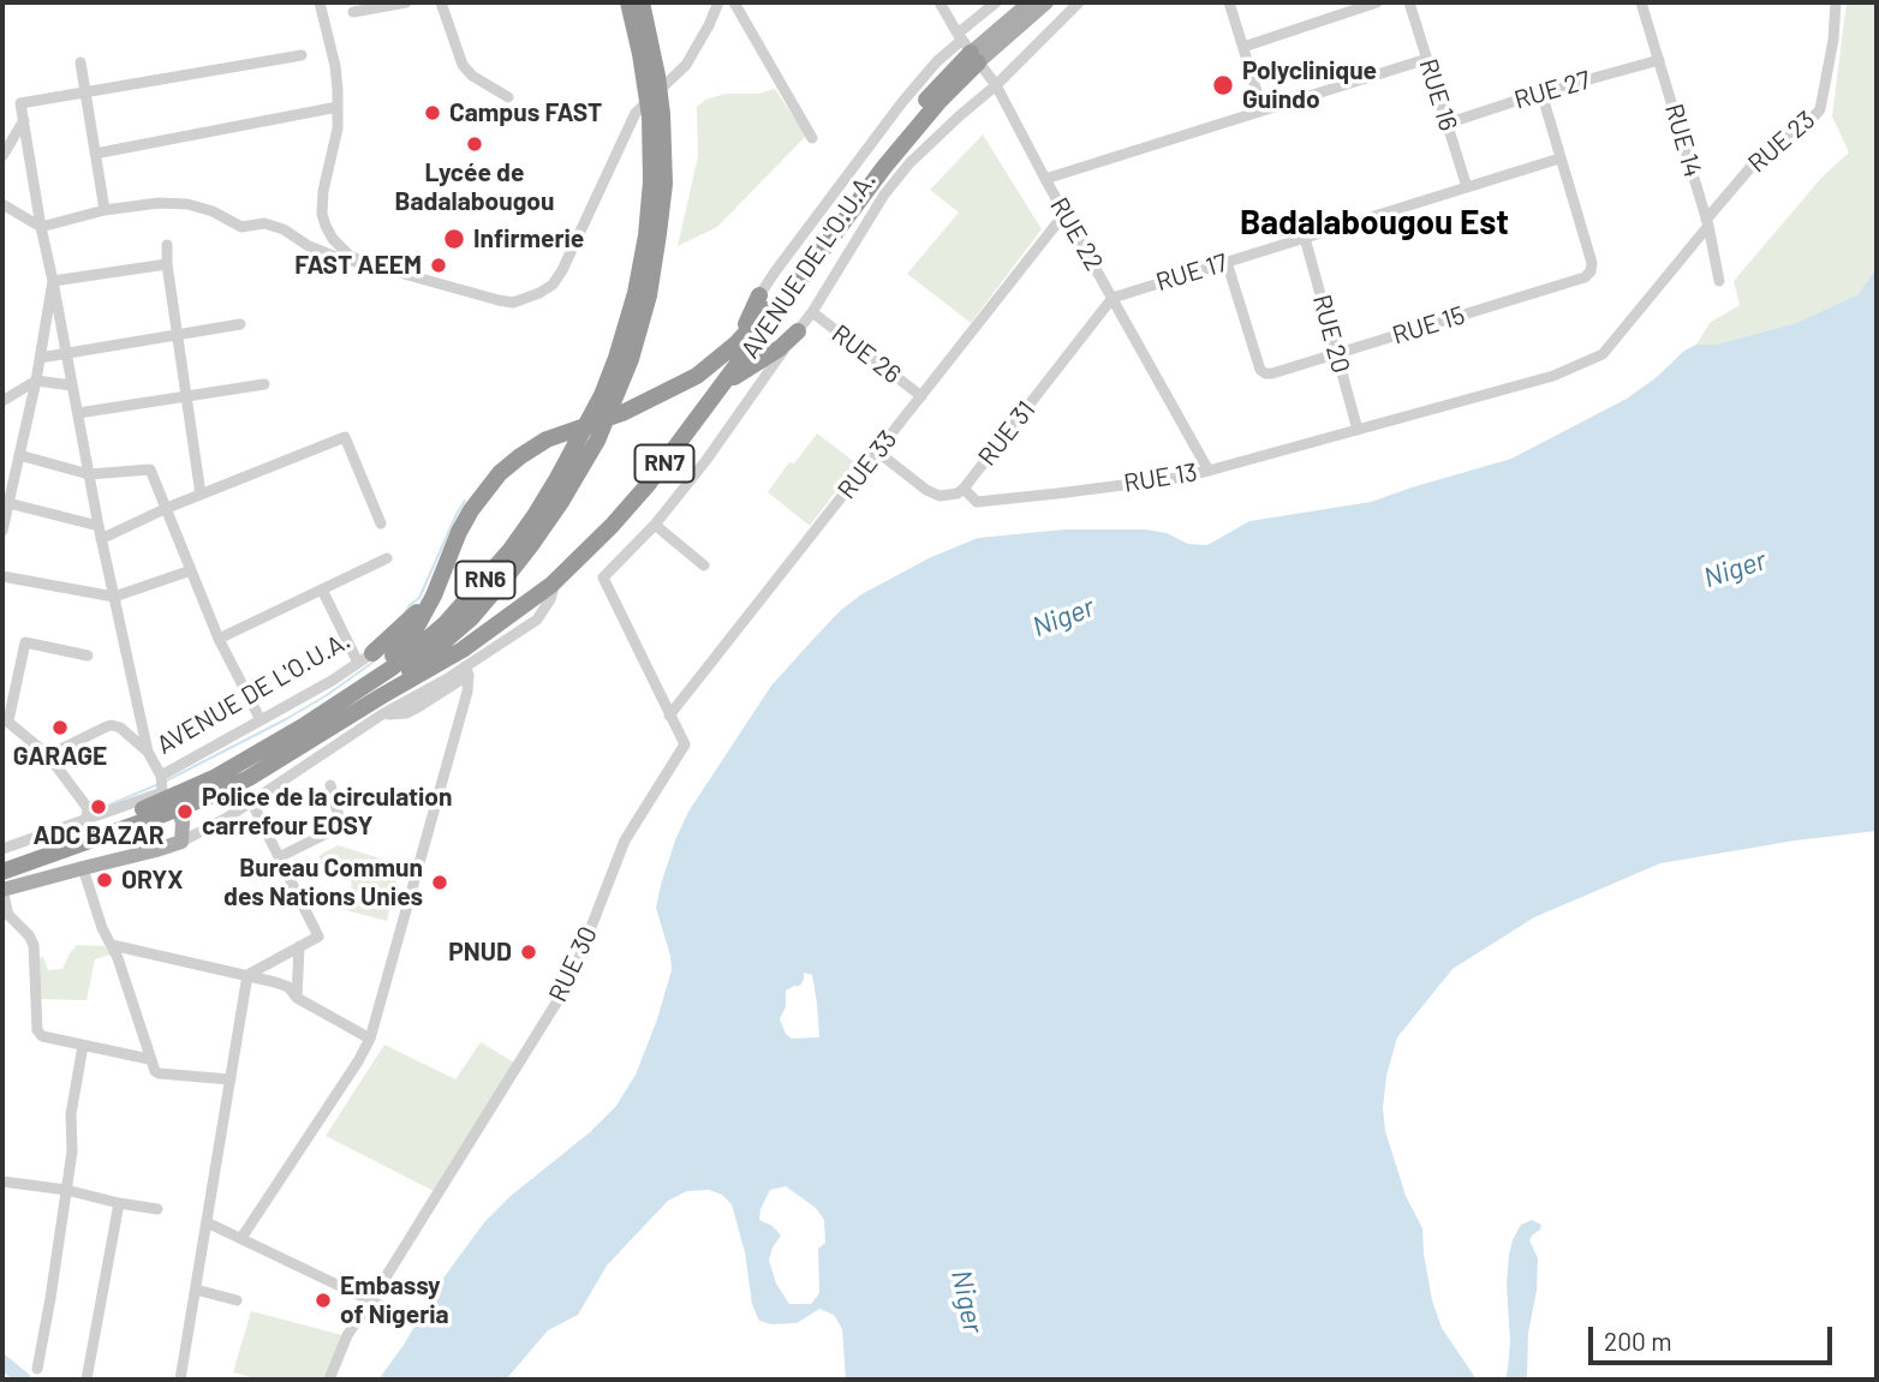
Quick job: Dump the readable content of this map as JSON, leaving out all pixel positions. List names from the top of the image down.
{
  "streets": {
    "highway": ["AVENUE DE L'O.U.A.", "RN7", "RN6"],
    "street": [
      "RUE 27",
      "RUE 16",
      "RUE 14",
      "RUE 23",
      "RUE 22",
      "RUE 17",
      "RUE 15",
      "RUE 20",
      "RUE 26",
      "RUE 31",
      "RUE 33",
      "RUE 13",
      "RUE 30"
    ]
  },
  "crossings": [
    ["RUE 27", "RUE 16"],
    ["RUE 27", "RUE 14"],
    ["RUE 16", "RUE 17"],
    ["RUE 14", "RUE 23"],
    ["RUE 23", "RUE 20"],
    ["RUE 23", "RUE 13"],
    ["RUE 22", "AVENUE DE L'O.U.A."],
    ["RUE 22", "RUE 17"],
    ["RUE 22", "RUE 31"],
    ["RUE 22", "RN7"],
    ["RUE 22", "RUE 33"],
    ["RUE 22", "RUE 13"],
    ["AVENUE DE L'O.U.A.", "RUE 26"],
    ["AVENUE DE L'O.U.A.", "RN7"],
    ["AVENUE DE L'O.U.A.", "RN6"],
    ["AVENUE DE L'O.U.A.", "RUE 30"],
    ["RUE 17", "RUE 15"],
    ["RUE 17", "RUE 20"],
    ["RUE 17", "RUE 31"],
    ["RUE 15", "RUE 20"],
    ["RUE 20", "RUE 13"],
    ["RUE 26", "RUE 33"],
    ["RUE 31", "RUE 33"],
    ["RUE 31", "RUE 13"],
    ["RN7", "RN6"],
    ["RUE 33", "RUE 30"]
  ],
  "districts": ["Badalabougou Est"],
  "water": ["Niger"],
  "places": [
    "Polyclinique Guindo",
    "Campus FAST",
    "Lycée de Badalabougou",
    "Infirmerie",
    "FAST AEEM",
    "GARAGE",
    "ADC BAZAR",
    "Police de la circulation carrefour EOSY",
    "ORYX",
    "Bureau Commun des Nations Unies",
    "PNUD",
    "Embassy of Nigeria"
  ],
  "scale_bar": "200 m"
}
